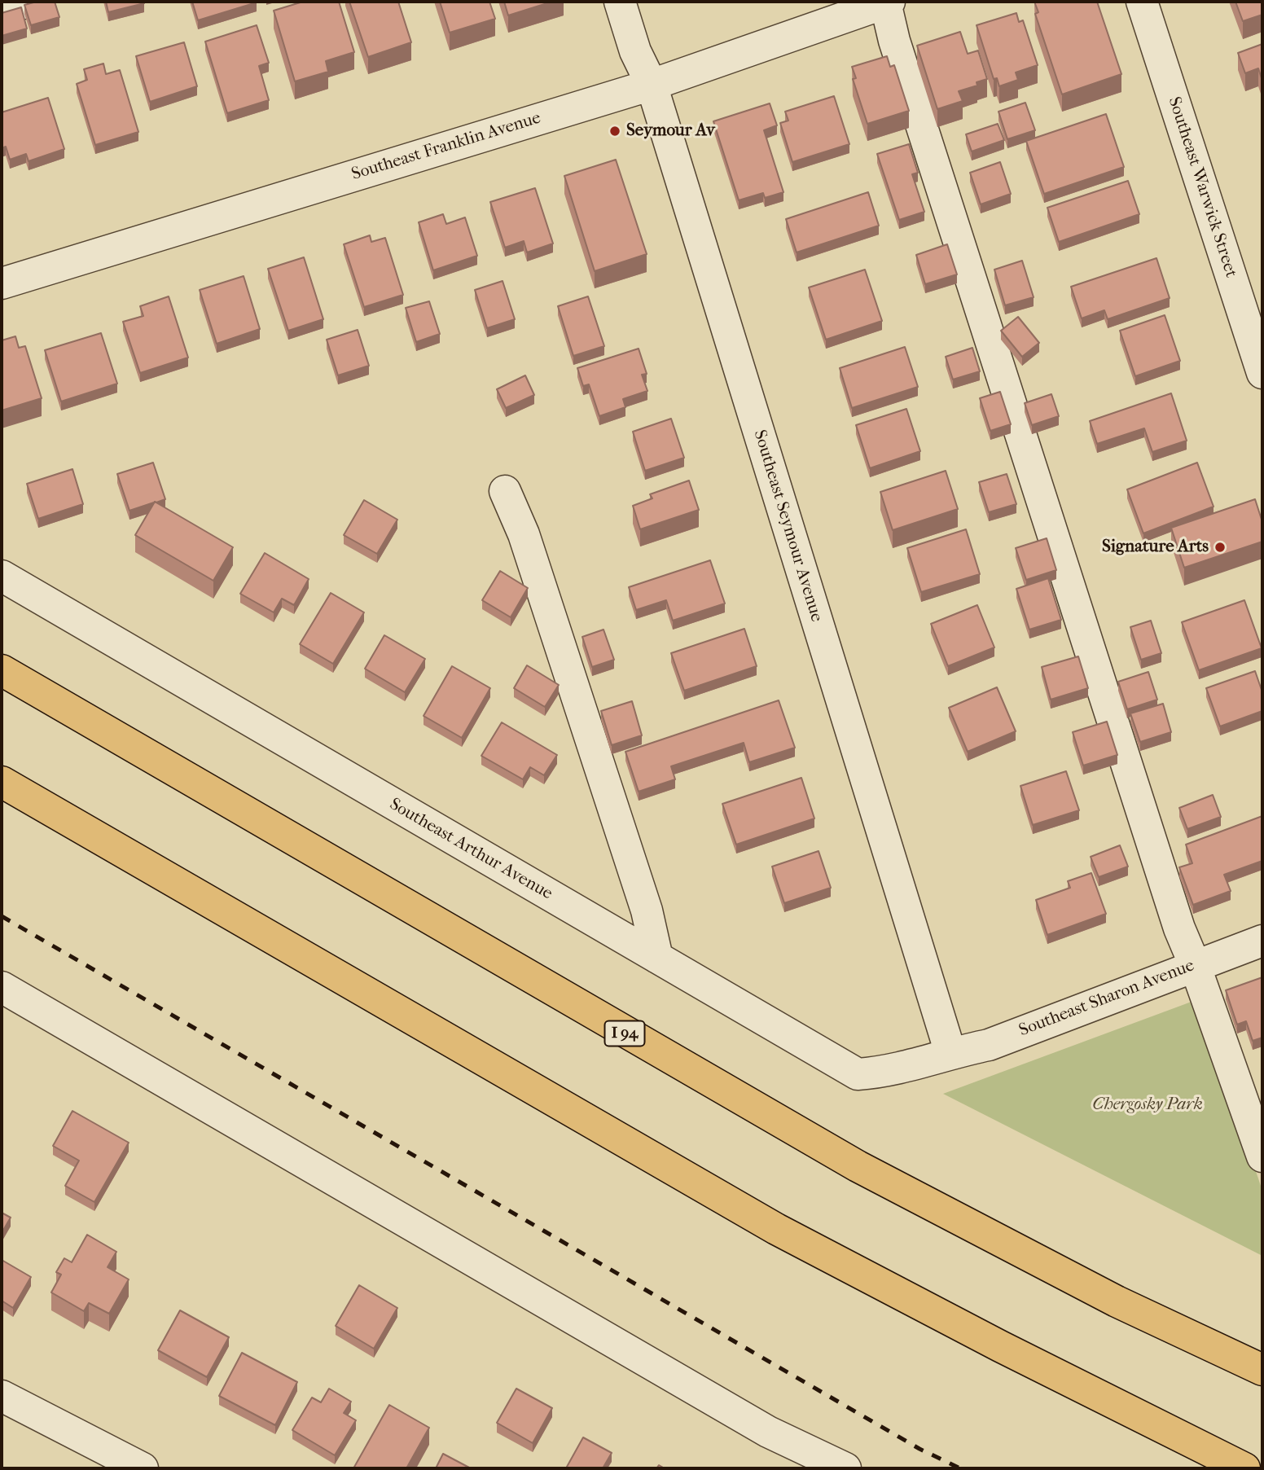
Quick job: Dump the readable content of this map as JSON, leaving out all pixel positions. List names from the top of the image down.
{
  "streets": {
    "highway": ["I 94"],
    "street": [
      "Southeast Franklin Avenue",
      "Southeast Warwick Street",
      "Southeast Seymour Avenue",
      "Southeast Arthur Avenue",
      "Southeast Sharon Avenue"
    ]
  },
  "crossings": [
    ["Southeast Franklin Avenue", "Southeast Seymour Avenue"],
    ["Southeast Seymour Avenue", "Southeast Arthur Avenue"],
    ["Southeast Seymour Avenue", "Southeast Sharon Avenue"],
    ["Southeast Arthur Avenue", "Southeast Sharon Avenue"]
  ],
  "parks": ["Chergosky Park"],
  "places": ["Seymour Av", "Signature Arts"]
}
